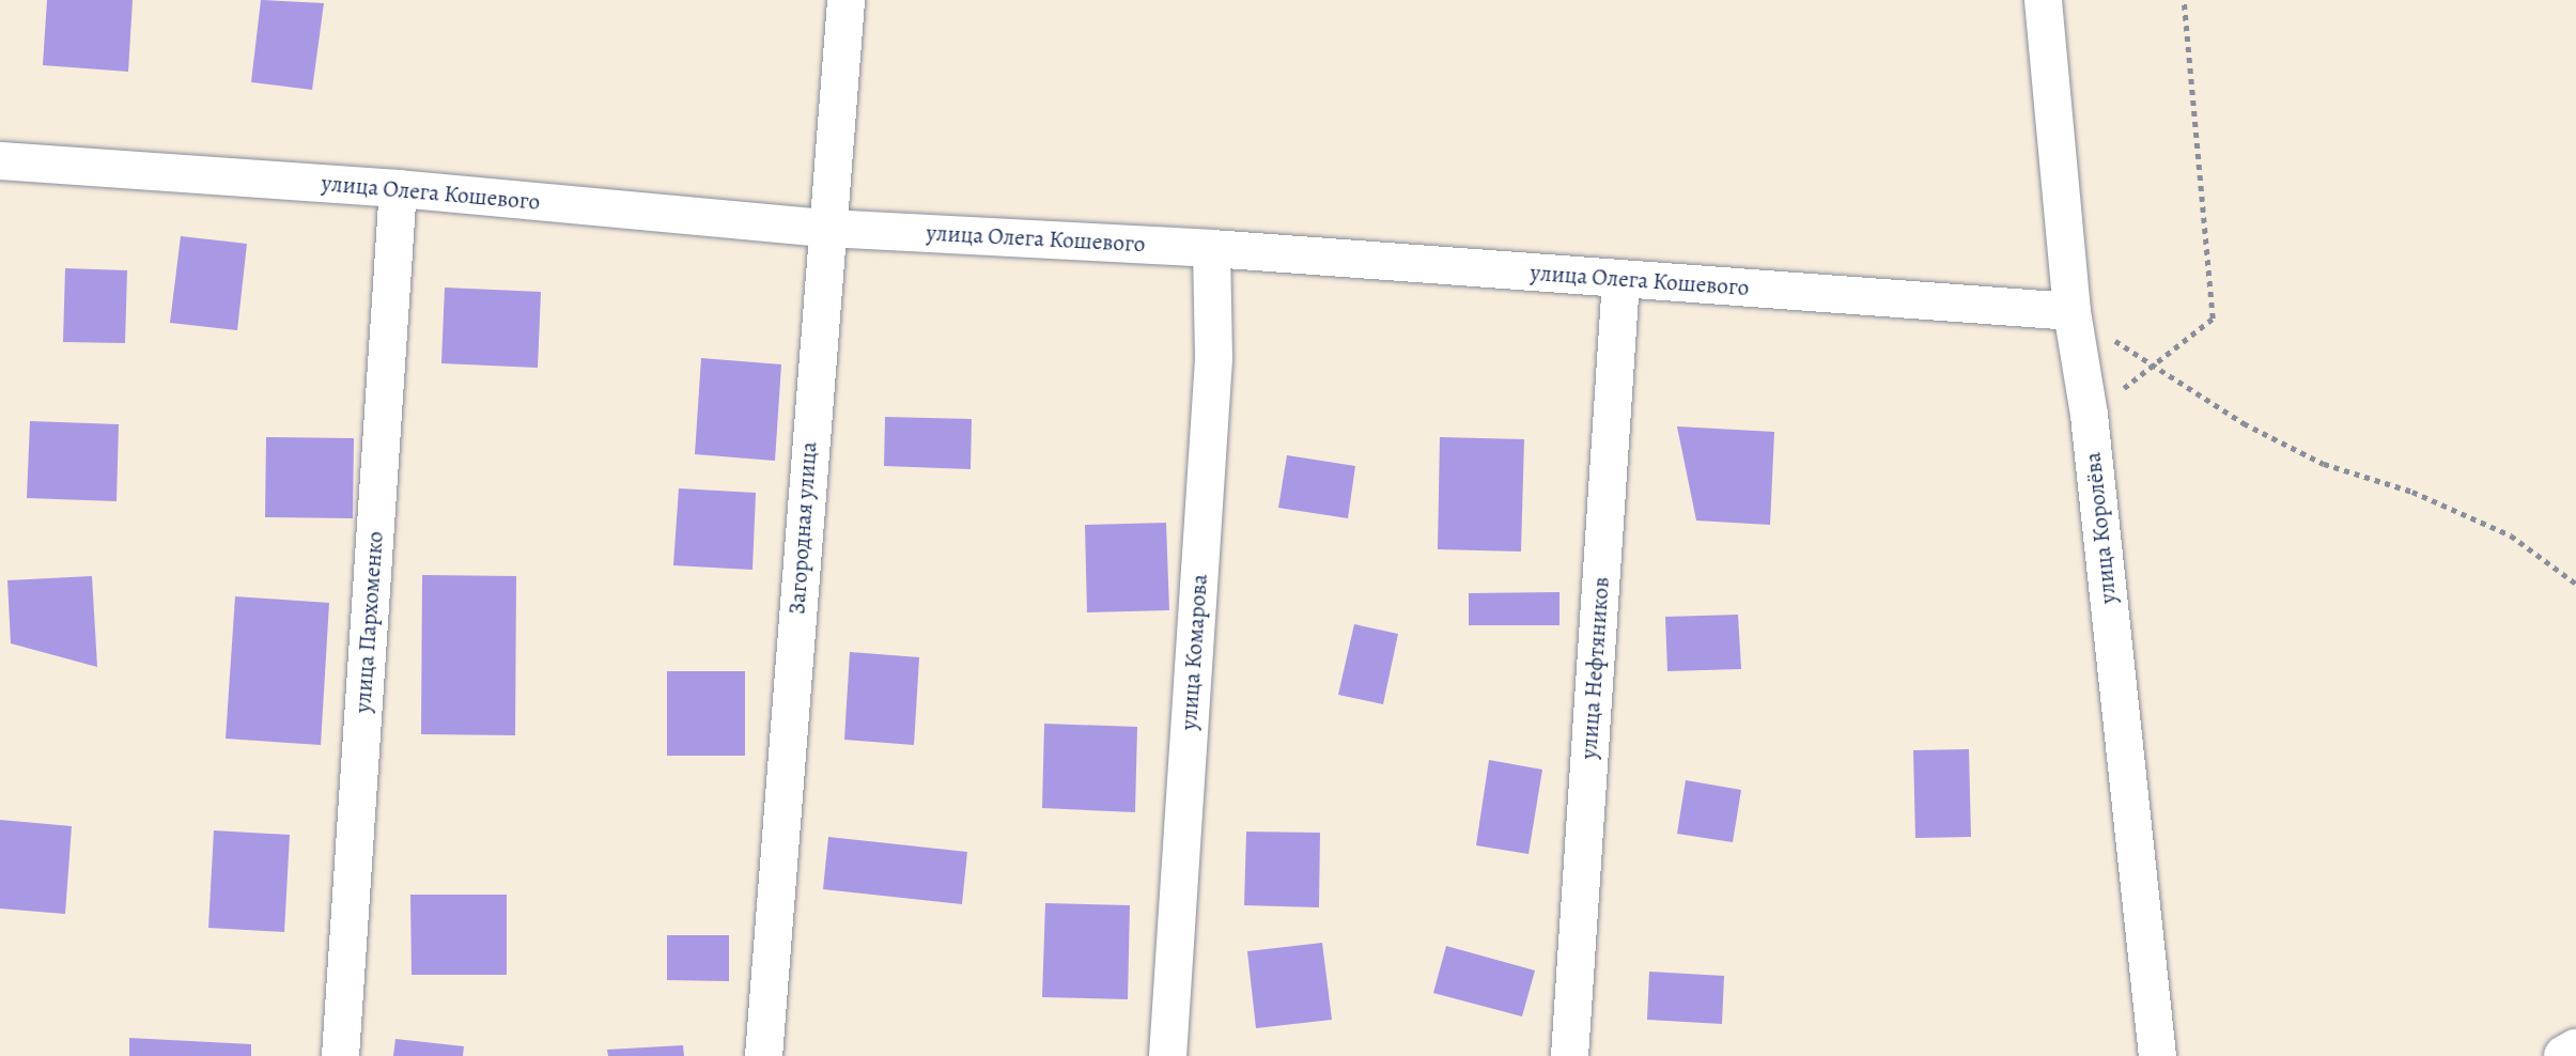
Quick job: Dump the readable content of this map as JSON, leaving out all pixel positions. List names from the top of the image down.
{
  "streets": {
    "street": [
      "улица Олега Кошевого",
      "Загородная улица",
      "улица Королёва",
      "улица Пархоменко",
      "улица Комарова",
      "улица Нефтяников"
    ]
  },
  "crossings": [
    ["улица Олега Кошевого", "Загородная улица"],
    ["улица Олега Кошевого", "улица Королёва"],
    ["улица Олега Кошевого", "улица Пархоменко"],
    ["улица Олега Кошевого", "улица Комарова"],
    ["улица Олега Кошевого", "улица Нефтяников"]
  ]
}
